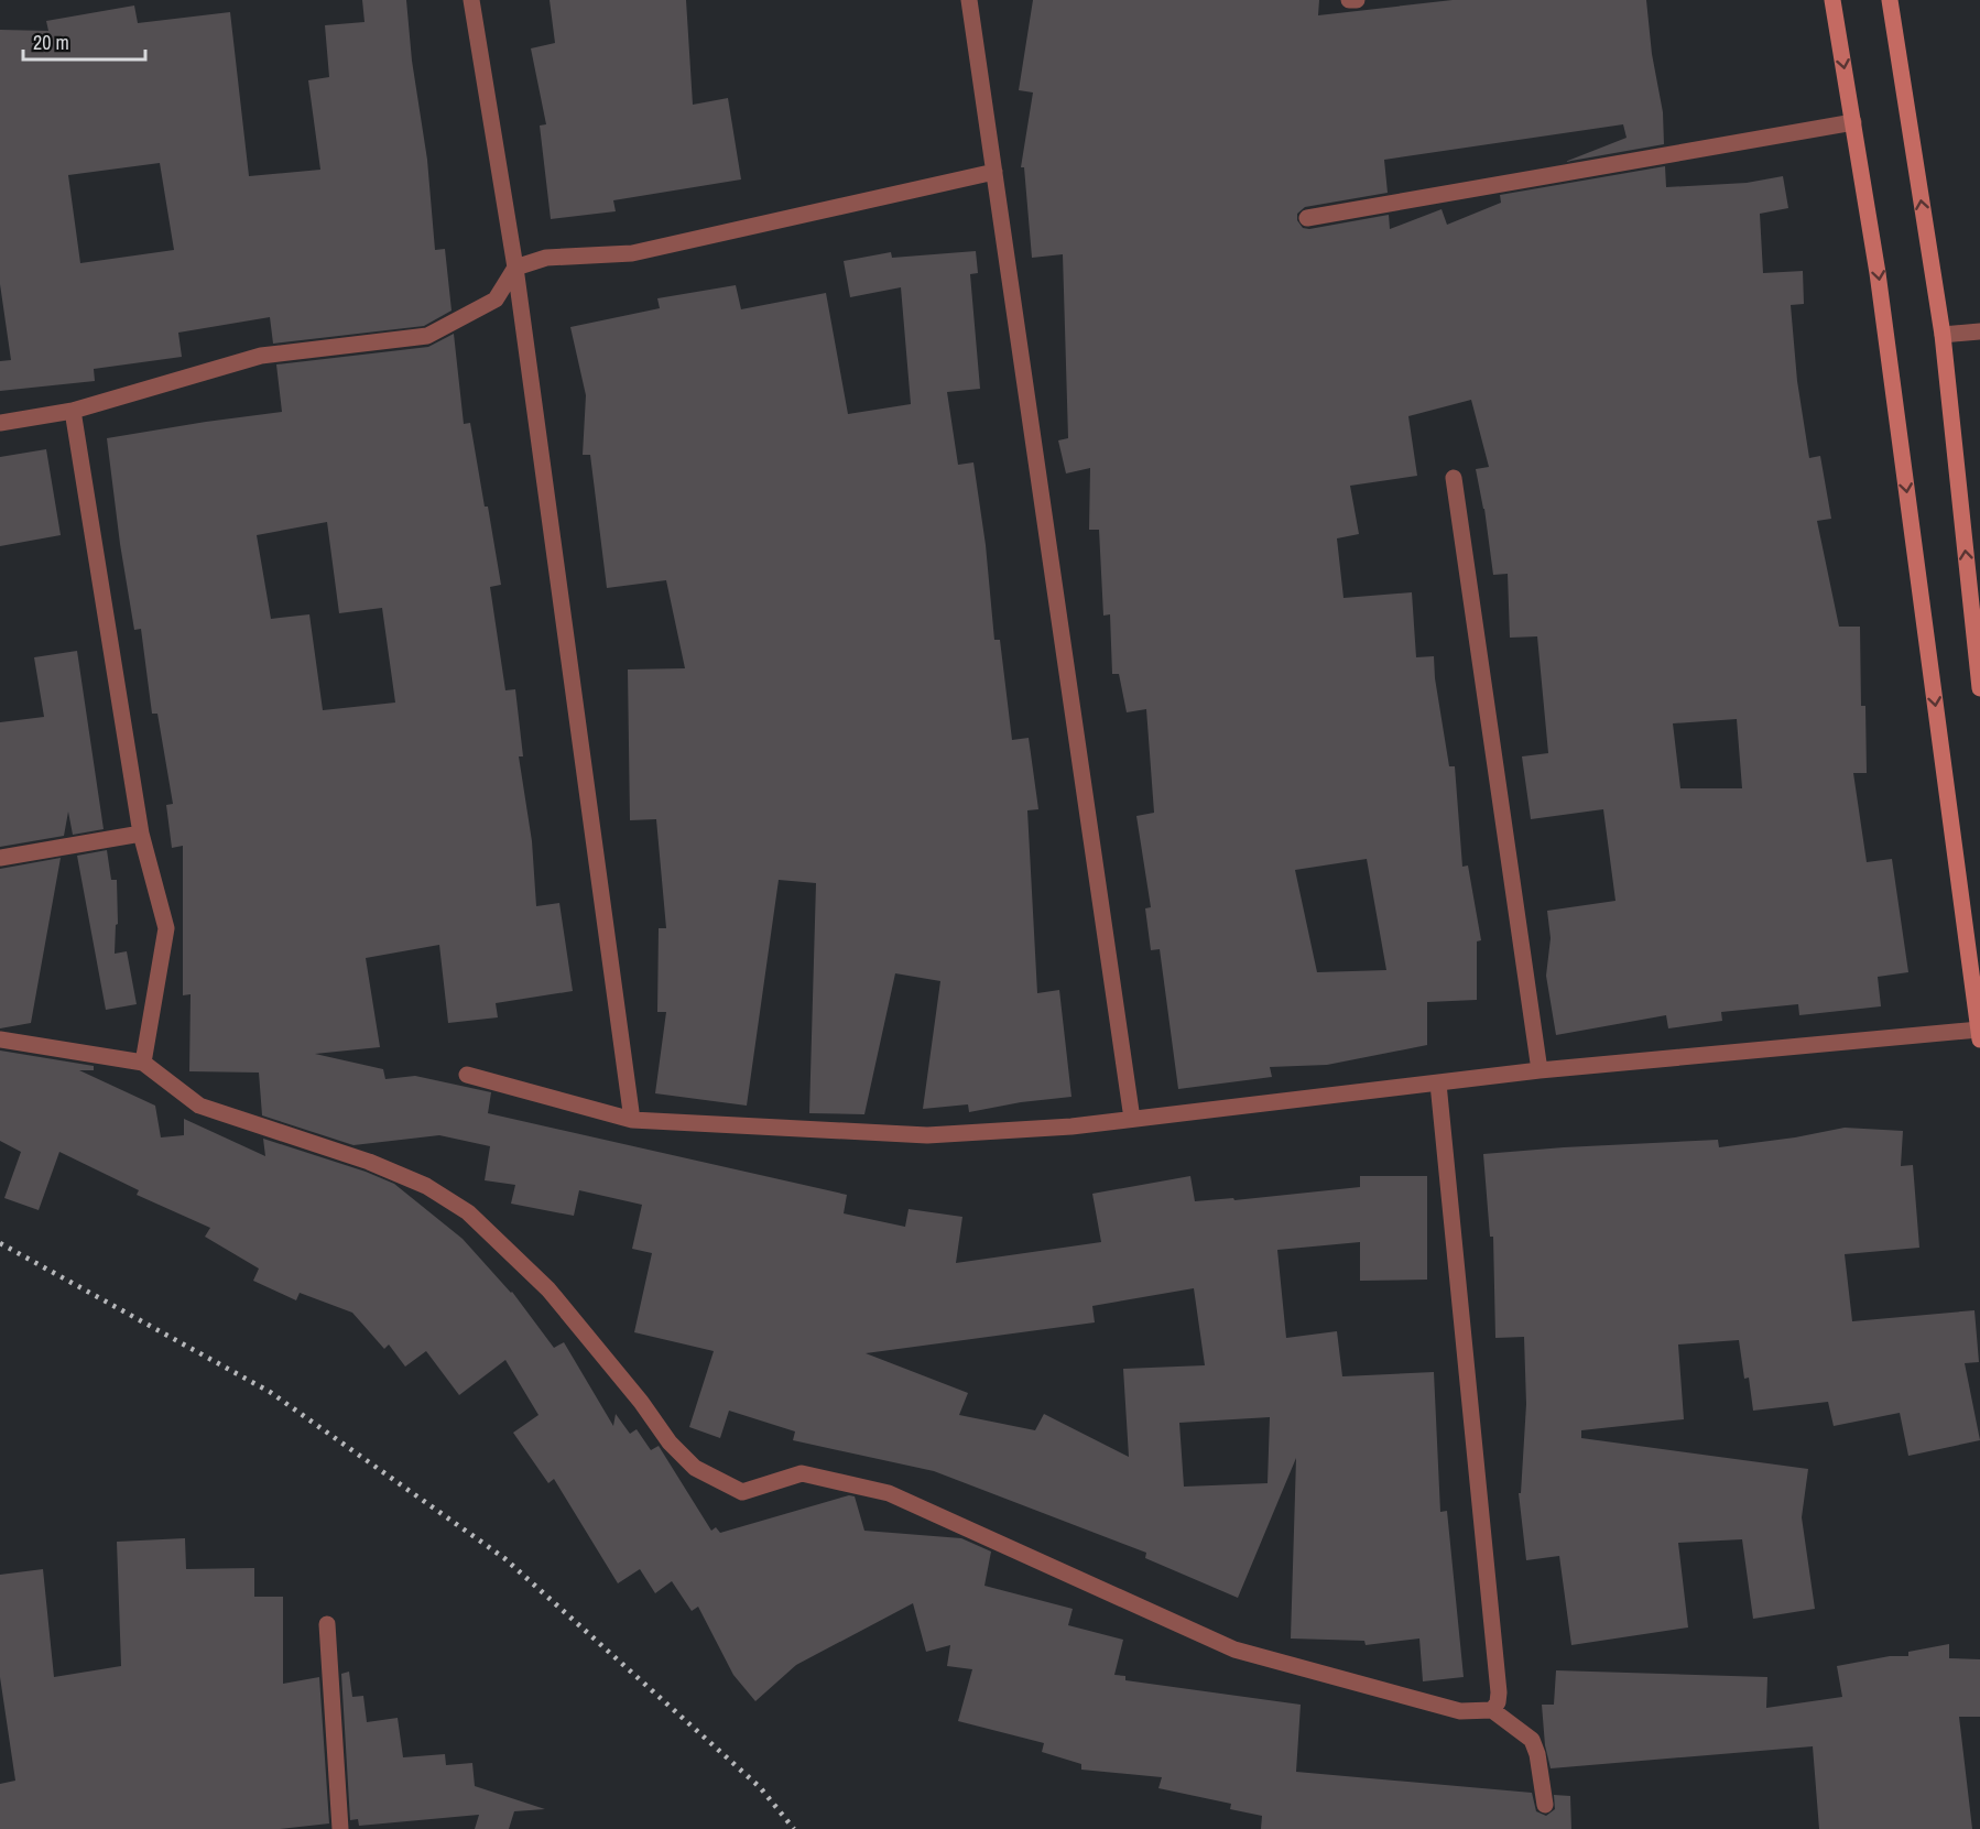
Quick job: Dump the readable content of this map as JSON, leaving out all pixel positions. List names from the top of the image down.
{
  "scale_bar": "20 m"
}
